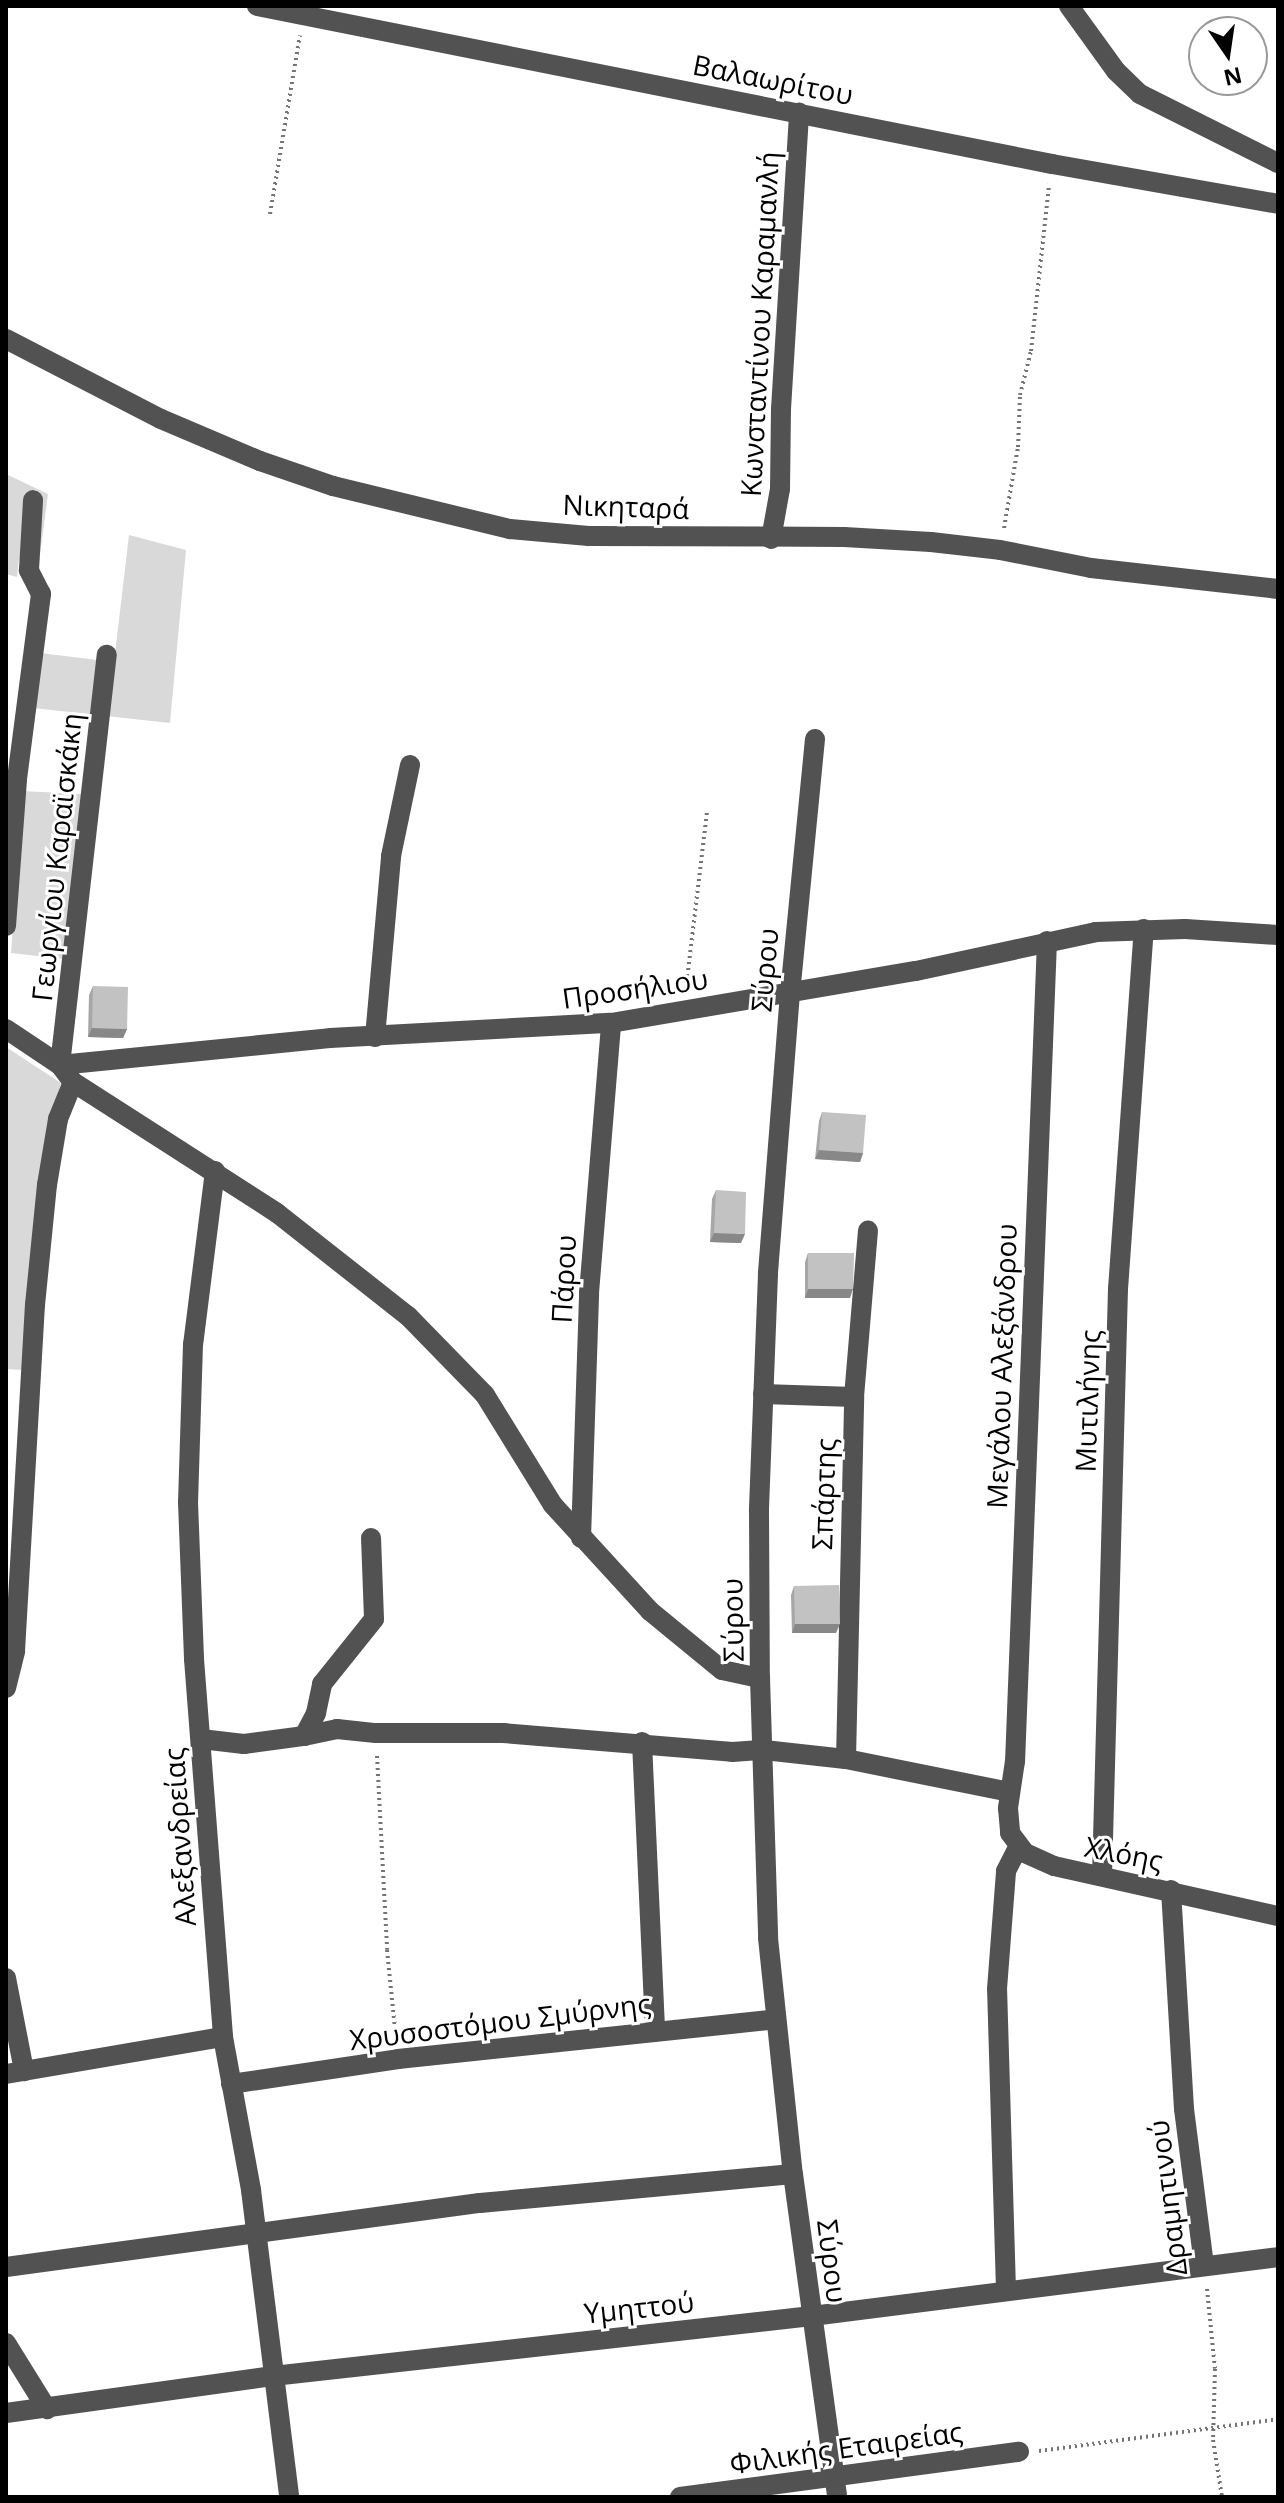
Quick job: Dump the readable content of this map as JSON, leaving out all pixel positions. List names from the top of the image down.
{
  "streets": {
    "street": [
      "Βαλαωρίτου",
      "Κωνσταντίνου Καραμανλή",
      "Νικηταρά",
      "Γεωργίου Καραϊσκάκη",
      "Σύρου",
      "Προσήλιου",
      "Πάρου",
      "Μεγάλου Αλεξάνδρου",
      "Μυτιλήνης",
      "Σπάρτης",
      "Αλεξανδρείας",
      "Χλόης",
      "Χρυσοστόμου Σμύρνης",
      "Δραμητινού",
      "Υμηττού",
      "Φιλικής Εταιρείας"
    ]
  },
  "crossings": [
    ["Βαλαωρίτου", "Κωνσταντίνου Καραμανλή"],
    ["Κωνσταντίνου Καραμανλή", "Νικηταρά"],
    ["Γεωργίου Καραϊσκάκη", "Προσήλιου"],
    ["Σύρου", "Προσήλιου"],
    ["Σύρου", "Χρυσοστόμου Σμύρνης"],
    ["Σύρου", "Υμηττού"],
    ["Σύρου", "Φιλικής Εταιρείας"],
    ["Προσήλιου", "Πάρου"],
    ["Προσήλιου", "Μεγάλου Αλεξάνδρου"],
    ["Προσήλιου", "Μυτιλήνης"],
    ["Μυτιλήνης", "Χλόης"],
    ["Αλεξανδρείας", "Χρυσοστόμου Σμύρνης"],
    ["Αλεξανδρείας", "Υμηττού"],
    ["Χλόης", "Δραμητινού"],
    ["Δραμητινού", "Υμηττού"]
  ],
  "north": "bottom"
}
